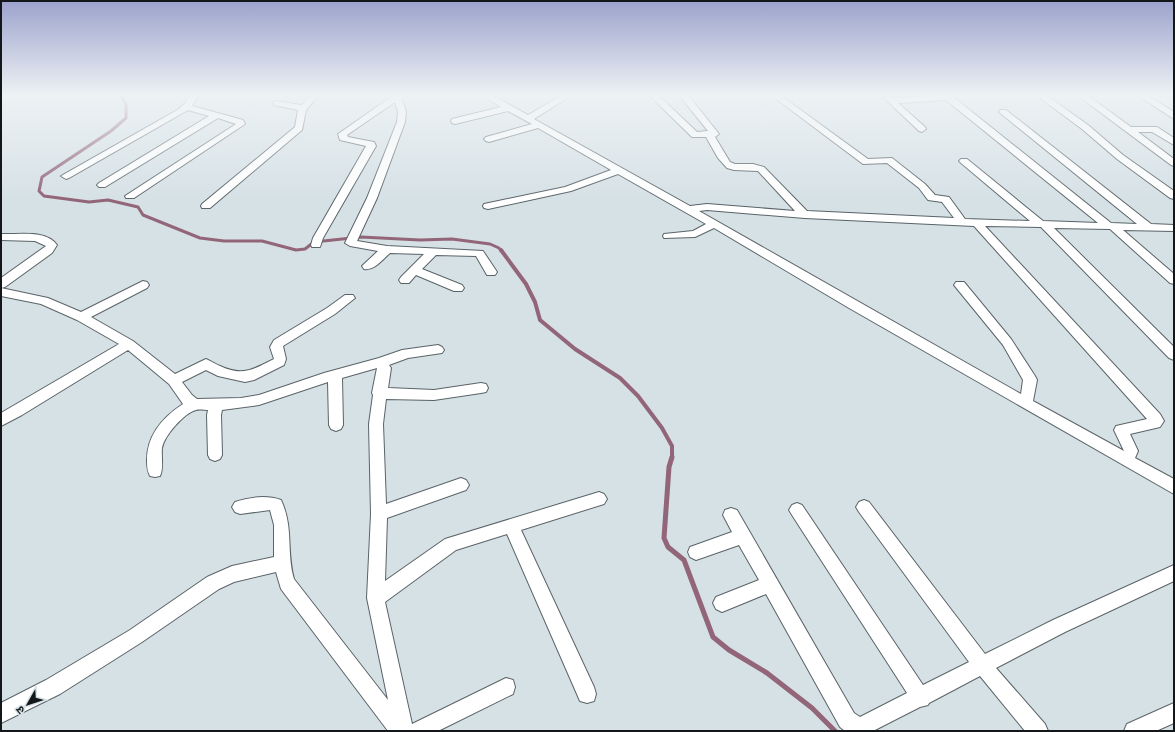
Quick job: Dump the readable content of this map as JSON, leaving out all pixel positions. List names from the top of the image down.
{
  "north": "bottom left"
}
